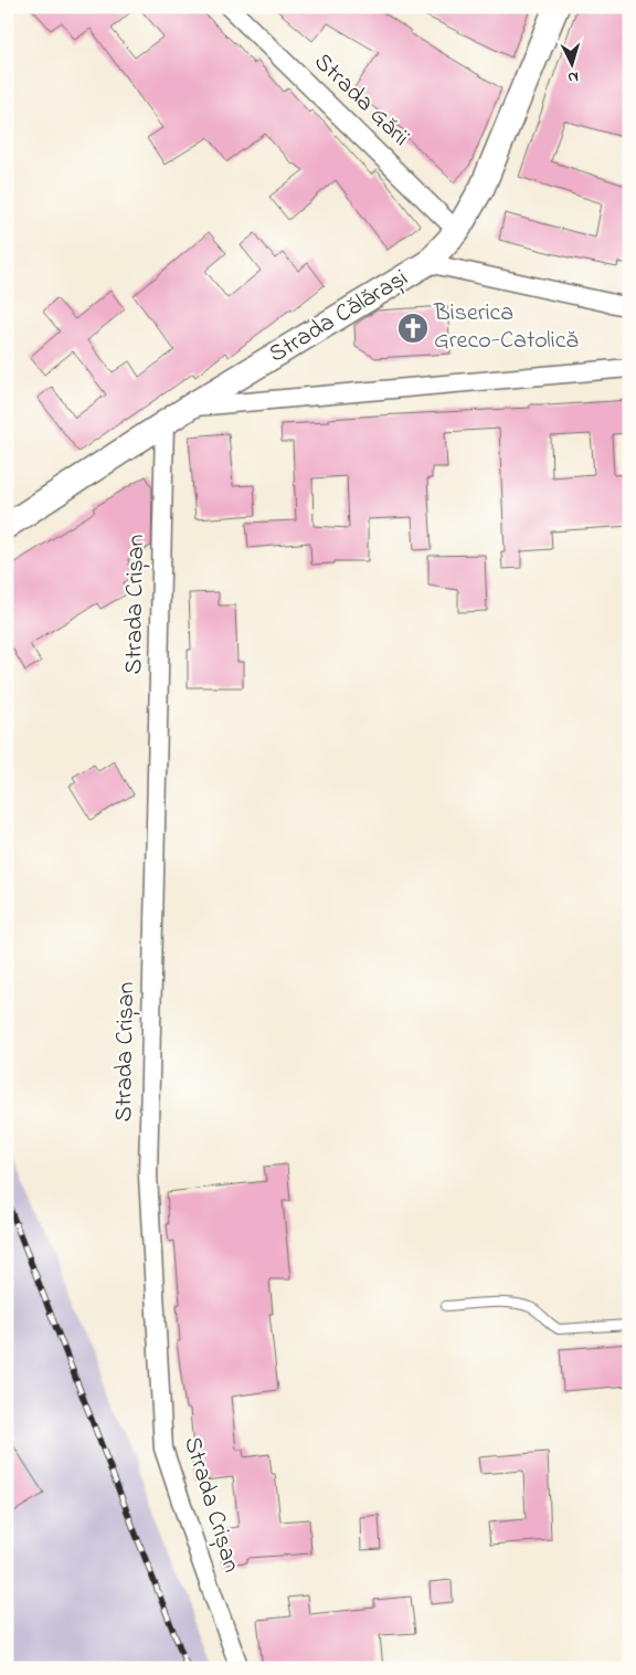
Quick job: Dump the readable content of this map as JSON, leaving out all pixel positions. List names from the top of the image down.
{
  "streets": {
    "main road": ["Strada Călărași"],
    "street": ["Strada Gării", "Strada Crișan"]
  },
  "crossings": [
    ["Strada Gării", "Strada Călărași"],
    ["Strada Călărași", "Strada Crișan"]
  ],
  "places": {
    "church": ["Biserica Greco-Catolică"]
  },
  "north": "bottom"
}
